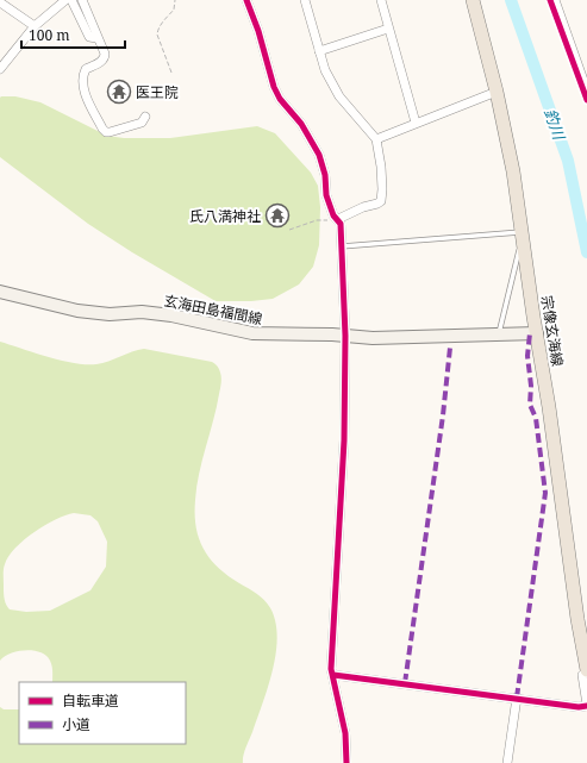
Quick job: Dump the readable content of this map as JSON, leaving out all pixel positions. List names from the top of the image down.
{
  "streets": {
    "main road": ["玄海田島福間線", "宗像玄海線"]
  },
  "crossings": [
    ["玄海田島福間線", "宗像玄海線"]
  ],
  "water": ["釣川"],
  "places": {
    "temple": ["医王院", "氏八満神社"]
  },
  "legend": ["自転車道", "小道"],
  "scale_bar": "100 m"
}
